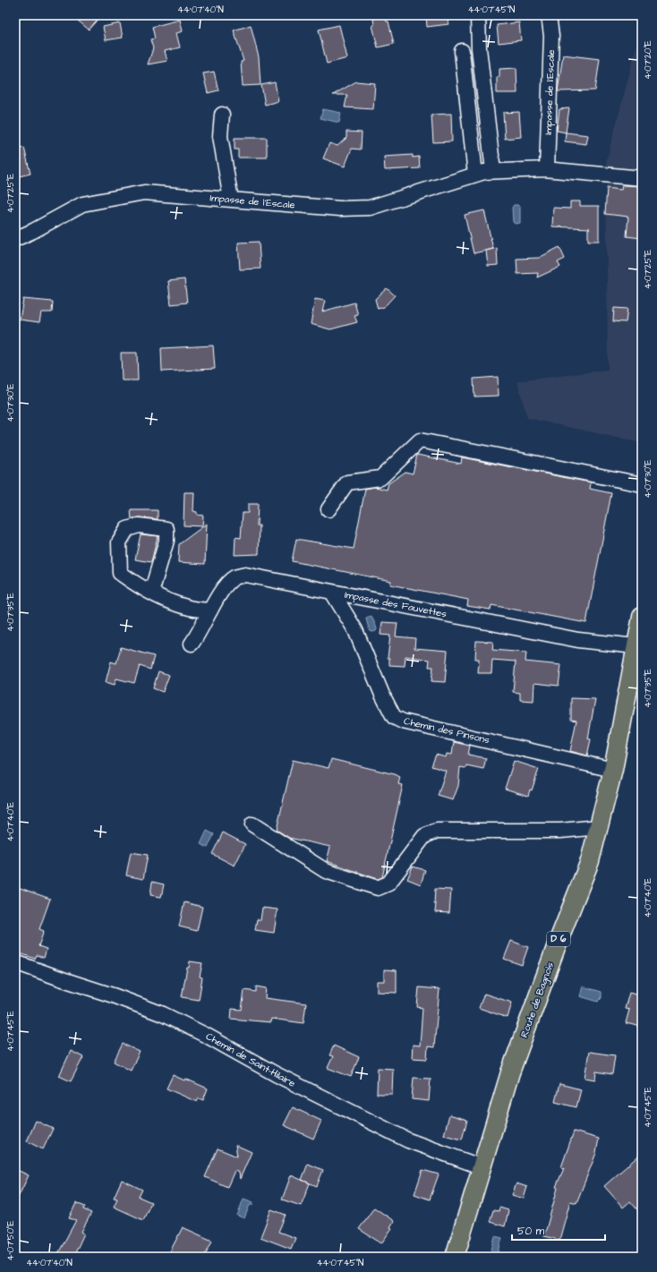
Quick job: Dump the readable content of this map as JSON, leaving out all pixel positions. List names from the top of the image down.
{
  "streets": {
    "main road": ["D 6", "Route de Bagnols"],
    "street": [
      "Impasse de l'Escale",
      "Impasse des Fauvettes",
      "Chemin des Pinsons",
      "Chemin de Saint-Hilaire"
    ]
  },
  "crossings": [
    ["Impasse des Fauvettes", "Chemin des Pinsons"],
    ["Impasse des Fauvettes", "Route de Bagnols"],
    ["Chemin des Pinsons", "Route de Bagnols"],
    ["Route de Bagnols", "Chemin de Saint-Hilaire"]
  ],
  "scale_bar": "50 m",
  "coordinates": [
    "44°07'40\"N",
    "44°07'45\"N",
    "4°07'20\"E",
    "4°07'25\"E",
    "4°07'30\"E",
    "4°07'35\"E",
    "4°07'40\"E",
    "4°07'45\"E",
    "4°07'50\"E"
  ]
}
